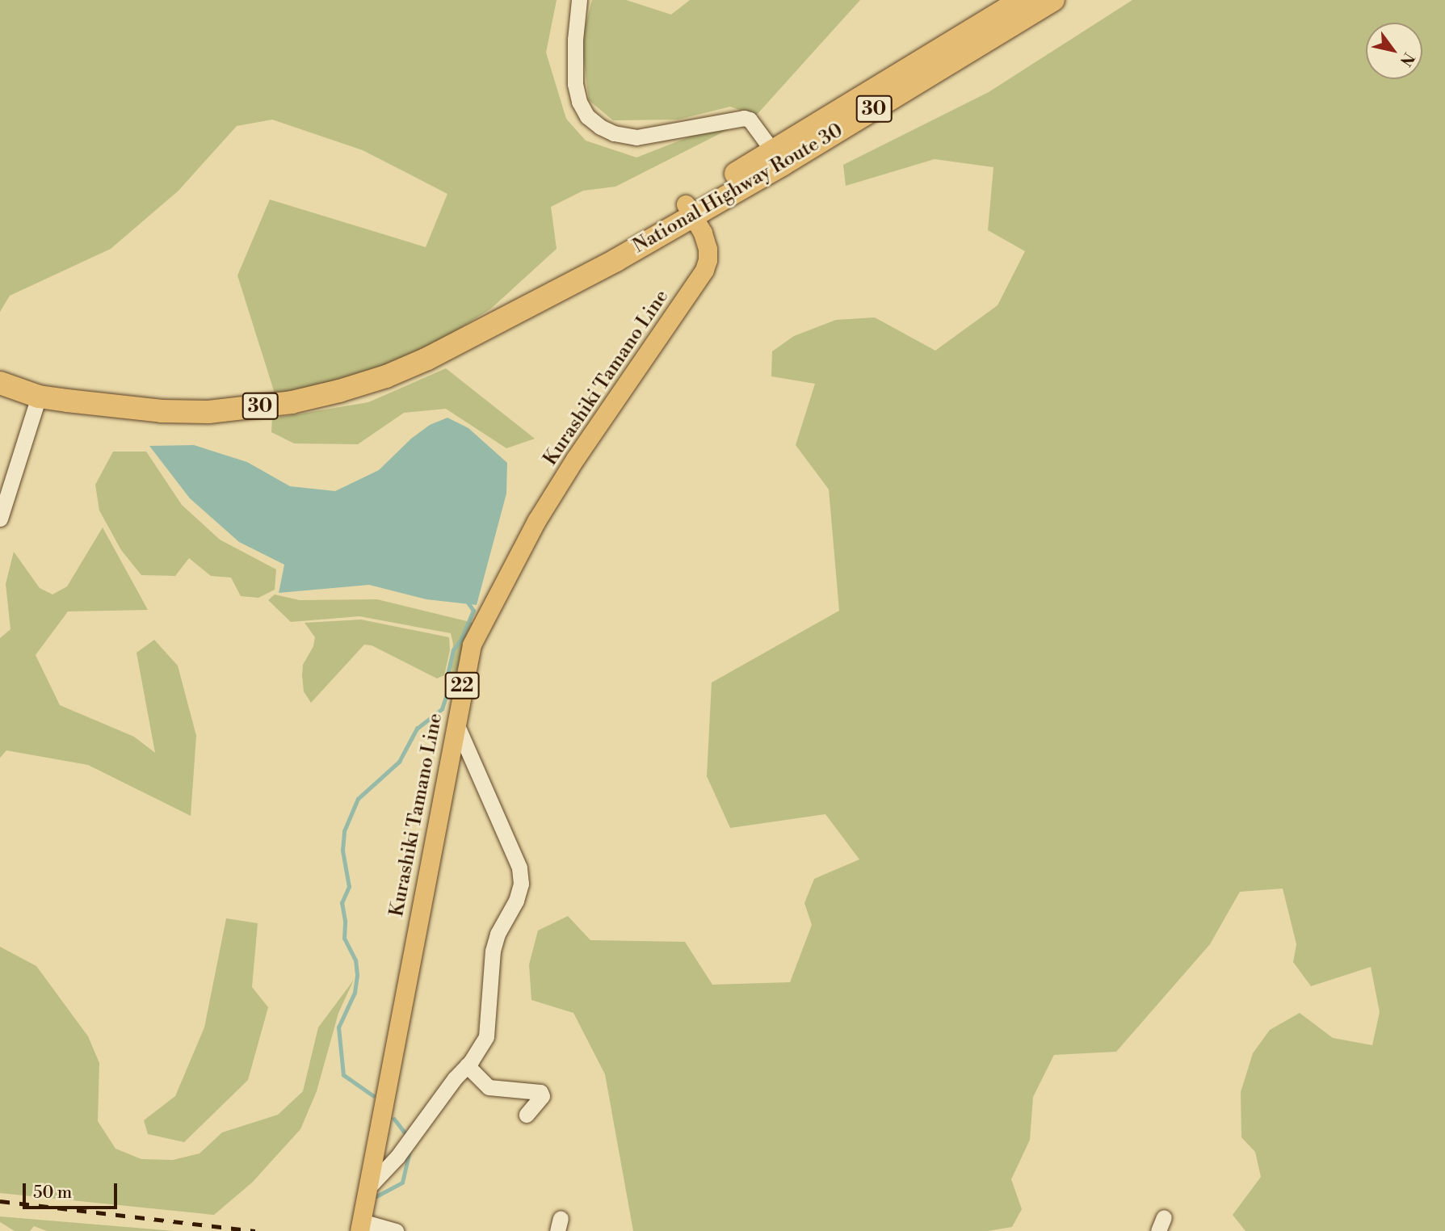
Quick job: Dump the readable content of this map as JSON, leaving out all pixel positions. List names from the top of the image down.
{
  "streets": {
    "highway": ["30", "National Highway Route 30"],
    "main road": ["Kurashiki Tamano Line", "22"]
  },
  "crossings": [
    ["National Highway Route 30", "Kurashiki Tamano Line"]
  ],
  "scale_bar": "50 m",
  "north": "bottom right"
}
